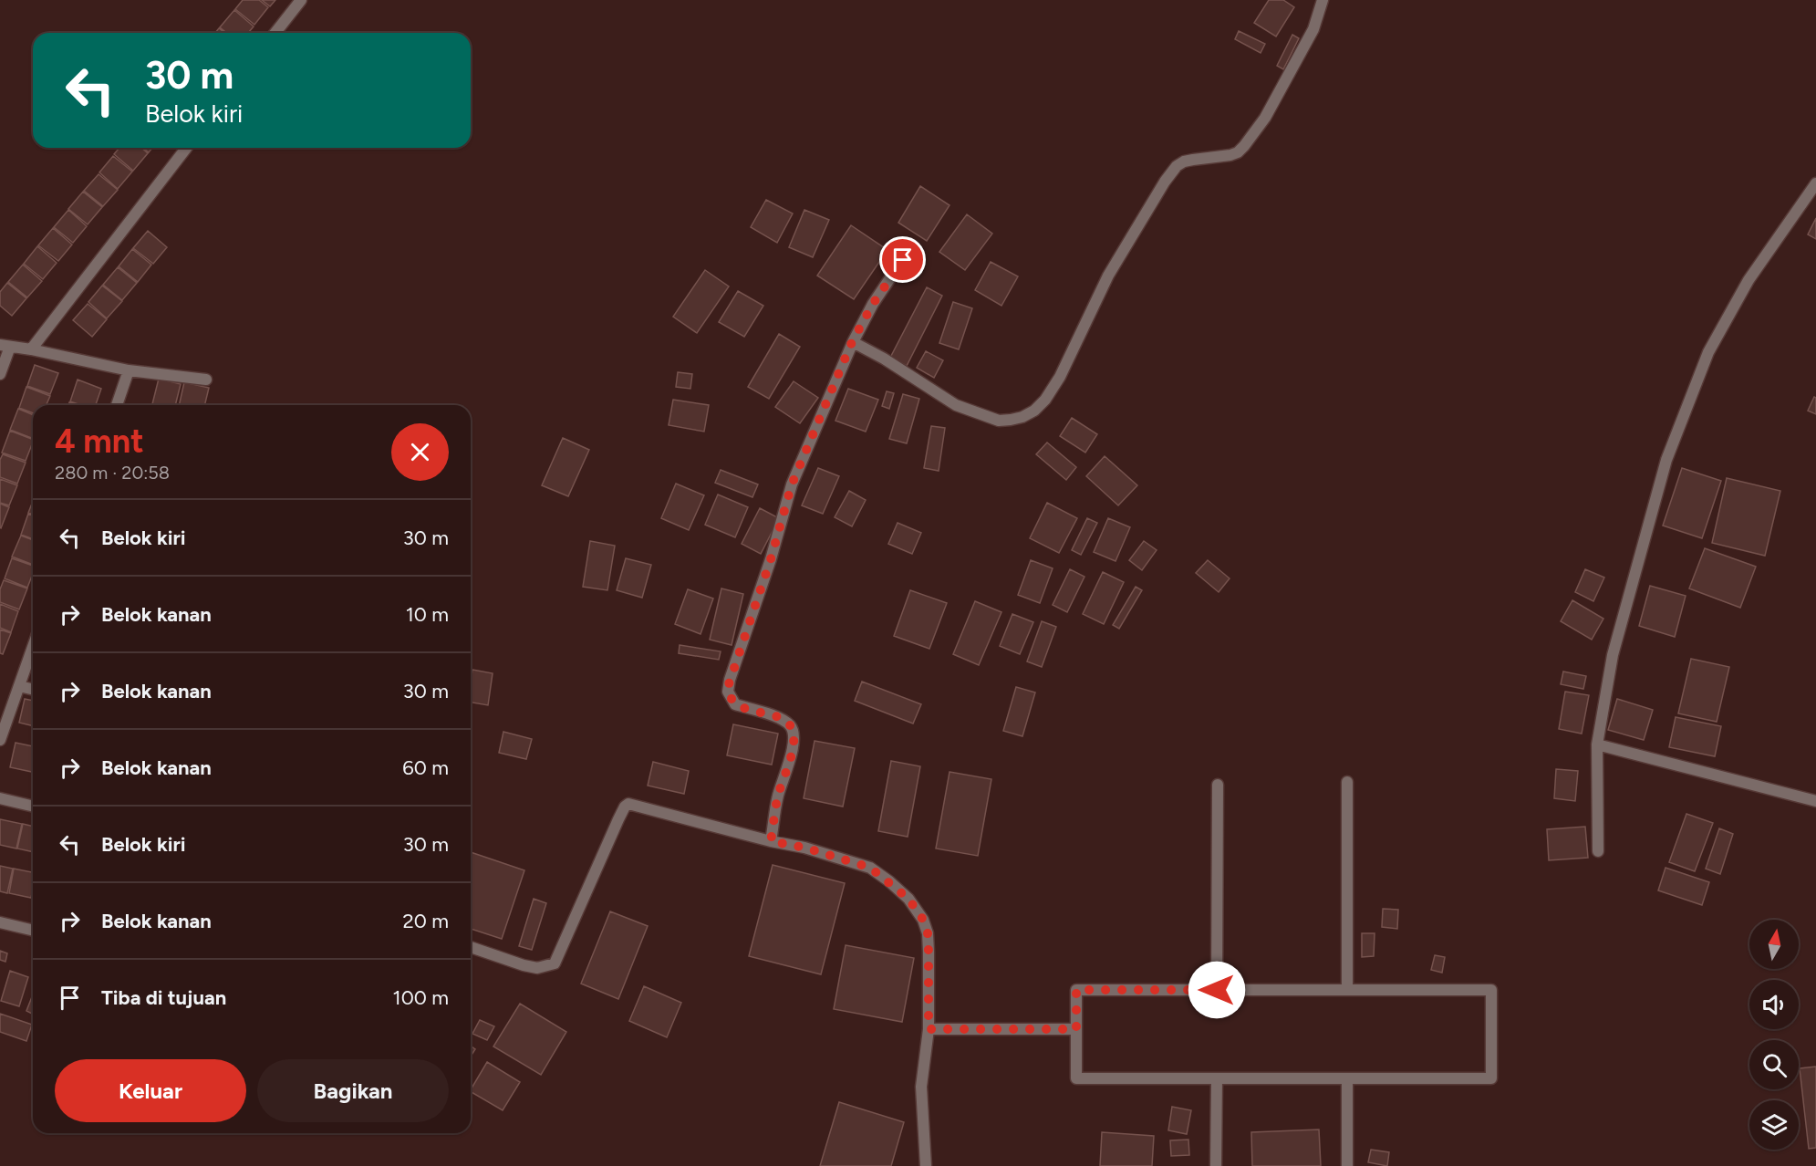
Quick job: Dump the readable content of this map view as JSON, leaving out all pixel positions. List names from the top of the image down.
{
  "north": "top",
  "page": {
    "turn": ["30 m", "Belok kiri"],
    "heading": ["4 mnt", "280 m · 20:58"],
    "list": [
      {
        "name": "Belok kiri",
        "value": "30 m"
      },
      {
        "name": "Belok kanan",
        "value": "10 m"
      },
      {
        "name": "Belok kanan",
        "value": "30 m"
      },
      {
        "name": "Belok kanan",
        "value": "60 m"
      },
      {
        "name": "Belok kiri",
        "value": "30 m"
      },
      {
        "name": "Belok kanan",
        "value": "20 m"
      },
      {
        "name": "Tiba di tujuan",
        "value": "100 m"
      }
    ],
    "buttons": ["Keluar", "Bagikan"]
  }
}
